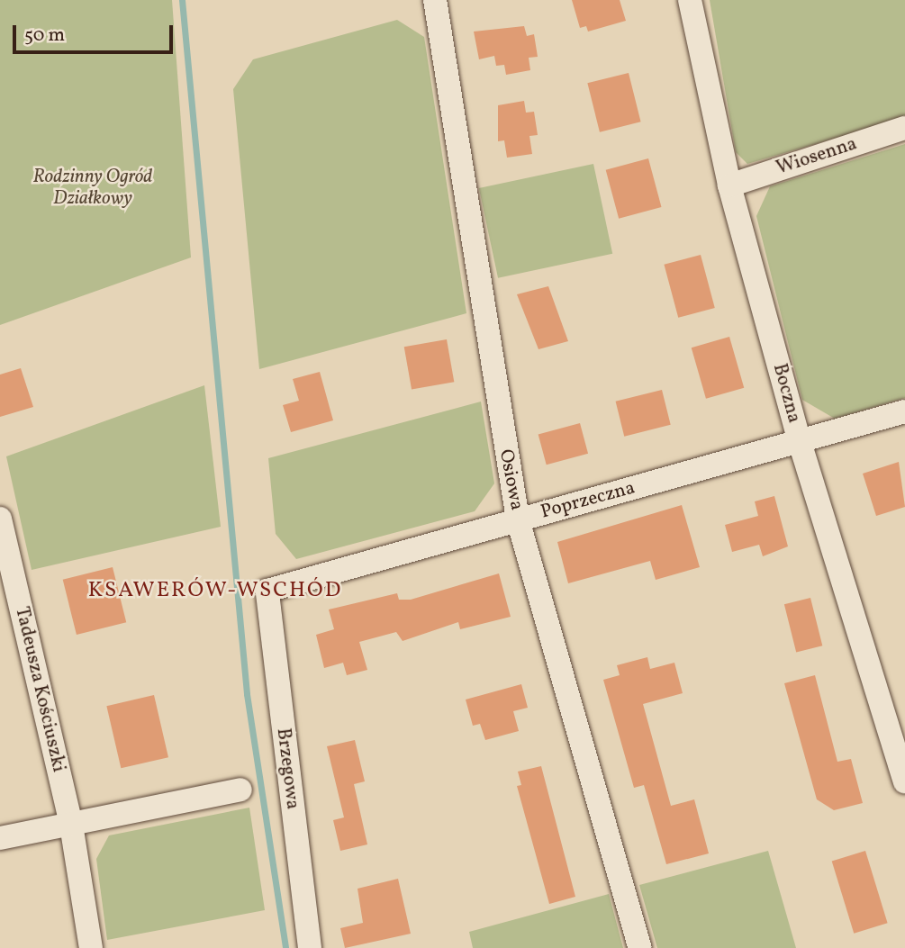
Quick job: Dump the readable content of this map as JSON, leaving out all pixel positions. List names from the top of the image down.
{
  "streets": {
    "street": [
      "Wiosenna",
      "Boczna",
      "Osiowa",
      "Poprzeczna",
      "Tadeusza Kościuszki",
      "Brzegowa"
    ]
  },
  "crossings": [
    ["Wiosenna", "Boczna"],
    ["Boczna", "Poprzeczna"],
    ["Osiowa", "Poprzeczna"],
    ["Poprzeczna", "Brzegowa"]
  ],
  "districts": ["KSAWERÓW-WSCHÓD"],
  "parks": ["Rodzinny Ogród Działkowy"],
  "scale_bar": "50 m"
}
